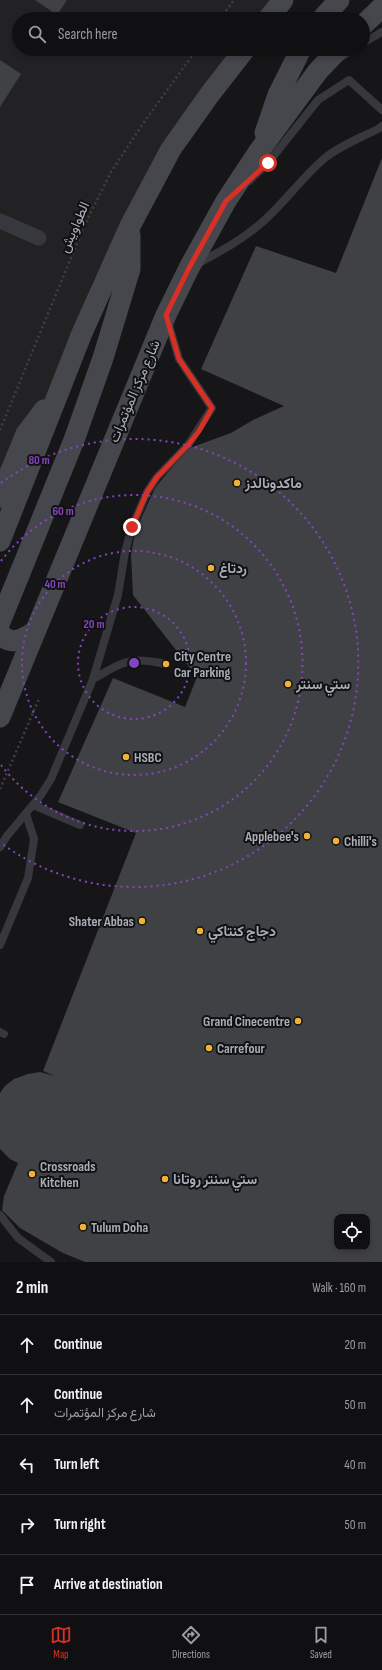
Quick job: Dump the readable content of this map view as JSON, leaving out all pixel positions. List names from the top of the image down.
{
  "streets": {
    "street": ["شارع مركز المؤتمرات"],
    "path": ["الطواويش"]
  },
  "places": [
    "ماكدونالدز",
    "ردتاغ",
    "City Centre Car Parking",
    "ستي سنتر",
    "HSBC",
    "Applebee's",
    "Chilli's",
    "Shater Abbas",
    "دجاج كنتاكي",
    "Grand Cinecentre",
    "Carrefour",
    "Crossroads Kitchen",
    "ستي سنتر روتانا",
    "Tulum Doha"
  ],
  "page": {
    "search": "Search here",
    "heading": ["2 min", "Walk · 160 m"],
    "list": [
      ["Continue", "20 m"],
      ["Continue", "شارع مركز المؤتمرات", "50 m"],
      ["Turn left", "40 m"],
      ["Turn right", "50 m"],
      "Arrive at destination"
    ],
    "nav": ["Map", "Directions", "Saved"]
  },
  "rings": [
    "80 m",
    "60 m",
    "40 m",
    "20 m"
  ]
}
